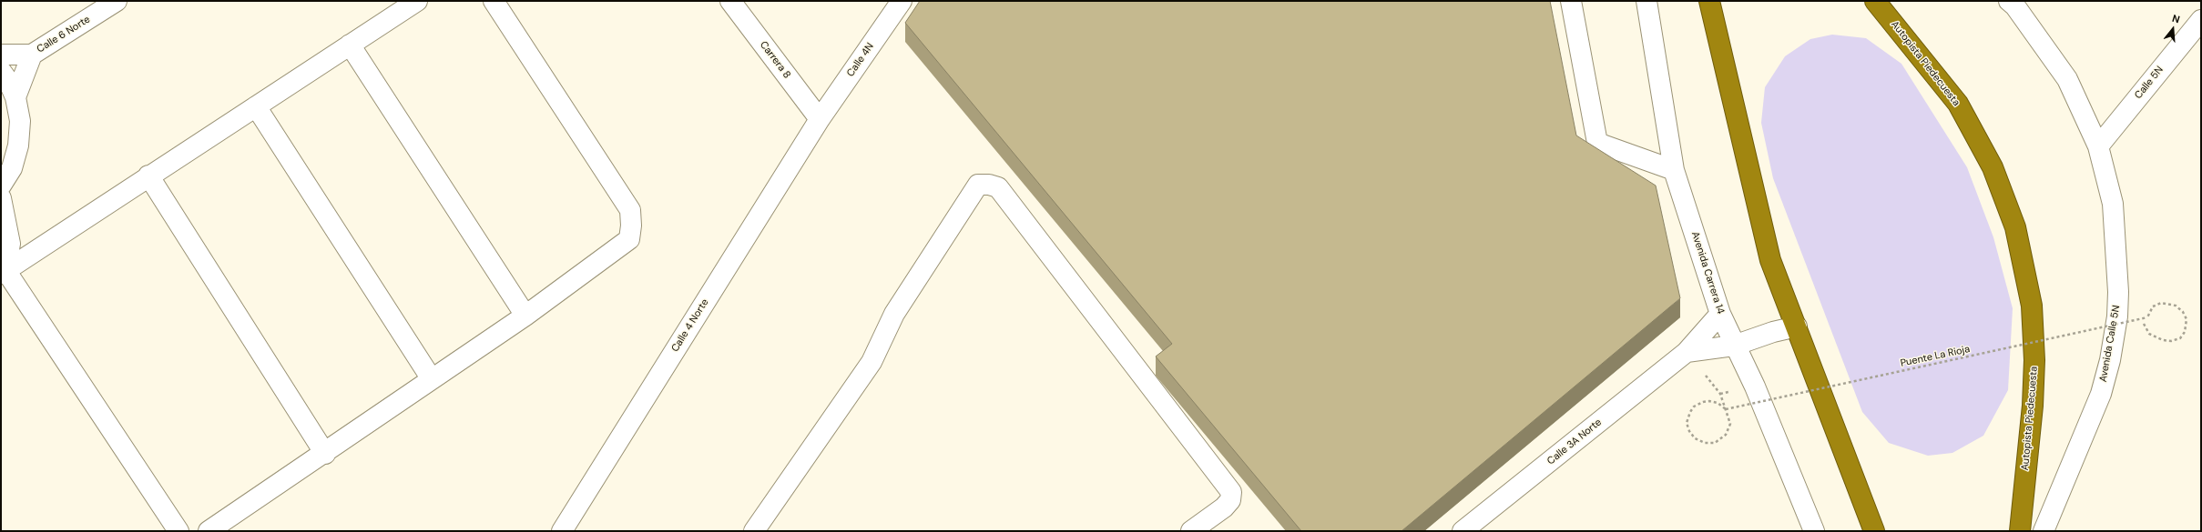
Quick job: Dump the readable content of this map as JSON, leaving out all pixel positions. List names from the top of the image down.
{
  "streets": {
    "highway": ["Autopista Piedecuesta"],
    "street": [
      "Calle 6 Norte",
      "Carrera 8",
      "Calle 4N",
      "Calle 5N",
      "Avenida Carrera 14",
      "Calle 4 Norte",
      "Avenida Calle 5N",
      "Calle 3A Norte"
    ],
    "path": ["Puente La Rioja"]
  },
  "crossings": [
    ["Carrera 8", "Calle 4N"],
    ["Carrera 8", "Calle 4 Norte"],
    ["Calle 4N", "Calle 4 Norte"],
    ["Calle 5N", "Avenida Calle 5N"],
    ["Avenida Carrera 14", "Calle 3A Norte"]
  ],
  "north": "top"
}
